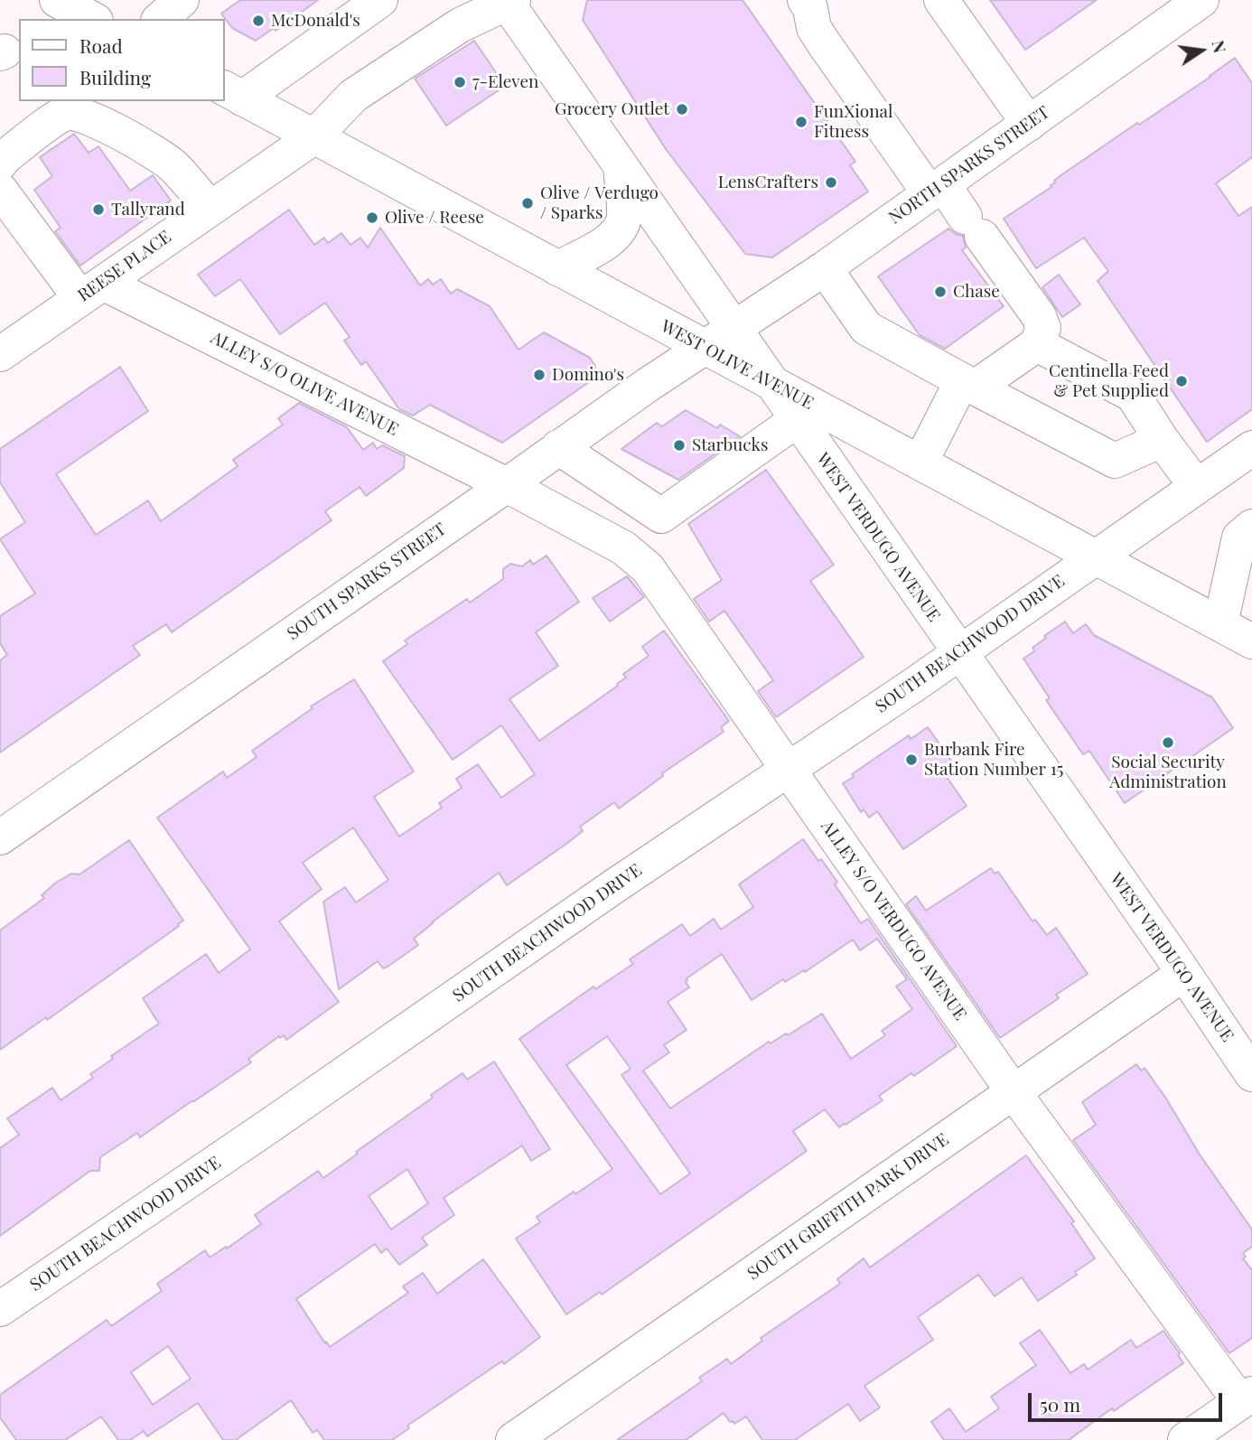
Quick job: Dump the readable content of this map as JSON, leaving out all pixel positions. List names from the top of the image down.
{
  "streets": {
    "street": [
      "NORTH SPARKS STREET",
      "REESE PLACE",
      "WEST OLIVE AVENUE",
      "ALLEY S/O OLIVE AVENUE",
      "WEST VERDUGO AVENUE",
      "SOUTH SPARKS STREET",
      "SOUTH BEACHWOOD DRIVE",
      "ALLEY S/O VERDUGO AVENUE",
      "SOUTH GRIFFITH PARK DRIVE"
    ]
  },
  "crossings": [
    ["NORTH SPARKS STREET", "WEST VERDUGO AVENUE"],
    ["NORTH SPARKS STREET", "SOUTH SPARKS STREET"],
    ["REESE PLACE", "WEST OLIVE AVENUE"],
    ["REESE PLACE", "ALLEY S/O OLIVE AVENUE"],
    ["REESE PLACE", "WEST VERDUGO AVENUE"],
    ["WEST OLIVE AVENUE", "WEST VERDUGO AVENUE"],
    ["WEST OLIVE AVENUE", "SOUTH SPARKS STREET"],
    ["WEST OLIVE AVENUE", "SOUTH BEACHWOOD DRIVE"],
    ["ALLEY S/O OLIVE AVENUE", "SOUTH SPARKS STREET"],
    ["ALLEY S/O OLIVE AVENUE", "ALLEY S/O VERDUGO AVENUE"],
    ["WEST VERDUGO AVENUE", "SOUTH SPARKS STREET"],
    ["WEST VERDUGO AVENUE", "SOUTH BEACHWOOD DRIVE"],
    ["WEST VERDUGO AVENUE", "SOUTH GRIFFITH PARK DRIVE"],
    ["SOUTH SPARKS STREET", "ALLEY S/O VERDUGO AVENUE"],
    ["SOUTH BEACHWOOD DRIVE", "ALLEY S/O VERDUGO AVENUE"],
    ["ALLEY S/O VERDUGO AVENUE", "SOUTH GRIFFITH PARK DRIVE"]
  ],
  "places": [
    "McDonald's",
    "7-Eleven",
    "Grocery Outlet",
    "FunXional Fitness",
    "LensCrafters",
    "Olive / Verdugo / Sparks",
    "Tallyrand",
    "Olive / Reese",
    "Chase",
    "Domino's",
    "Centinella Feed & Pet Supplied",
    "Starbucks",
    "Social Security Administration",
    "Burbank Fire Station Number 15"
  ],
  "legend": ["Road", "Building"],
  "scale_bar": "50 m",
  "north": "right"
}
